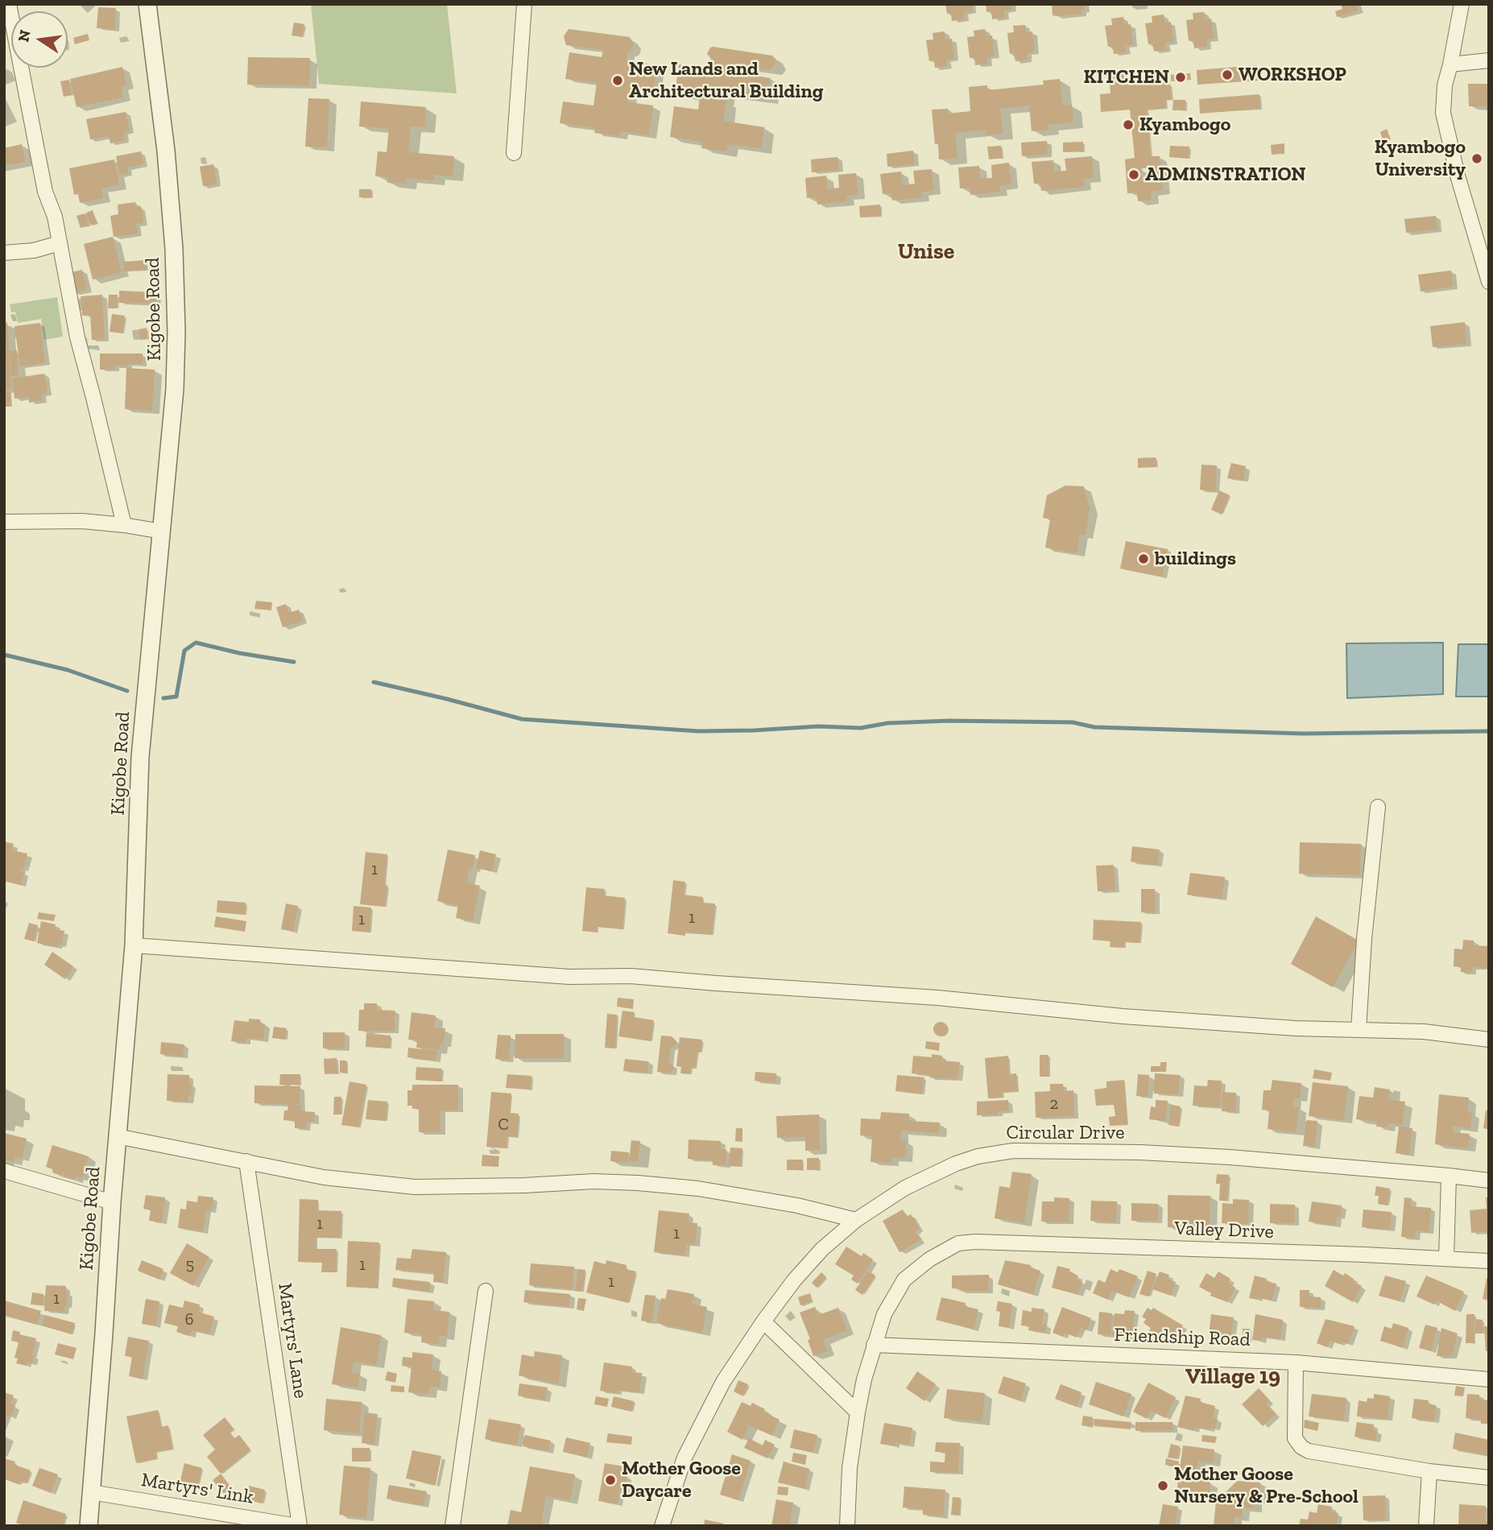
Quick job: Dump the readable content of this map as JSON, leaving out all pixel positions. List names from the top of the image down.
{
  "streets": {
    "street": [
      "Kigobe Road",
      "Circular Drive",
      "Valley Drive",
      "Friendship Road",
      "Martyrs' Lane",
      "Martyrs' Link"
    ]
  },
  "crossings": [
    ["Kigobe Road", "Martyrs' Link"],
    ["Valley Drive", "Friendship Road"],
    ["Martyrs' Lane", "Martyrs' Link"]
  ],
  "districts": ["Unise", "Village 19"],
  "places": [
    "WORKSHOP",
    "KITCHEN",
    "New Lands and Architectural Building",
    "Kyambogo",
    "Kyambogo University",
    "ADMINSTRATION",
    "buildings",
    "Mother Goose Daycare",
    "Mother Goose Nursery & Pre-School"
  ],
  "house_numbers": [
    "1",
    "1",
    "1",
    "2",
    "C",
    "1",
    "1",
    "5",
    "1",
    "1",
    "1",
    "6"
  ],
  "north": "left"
}
